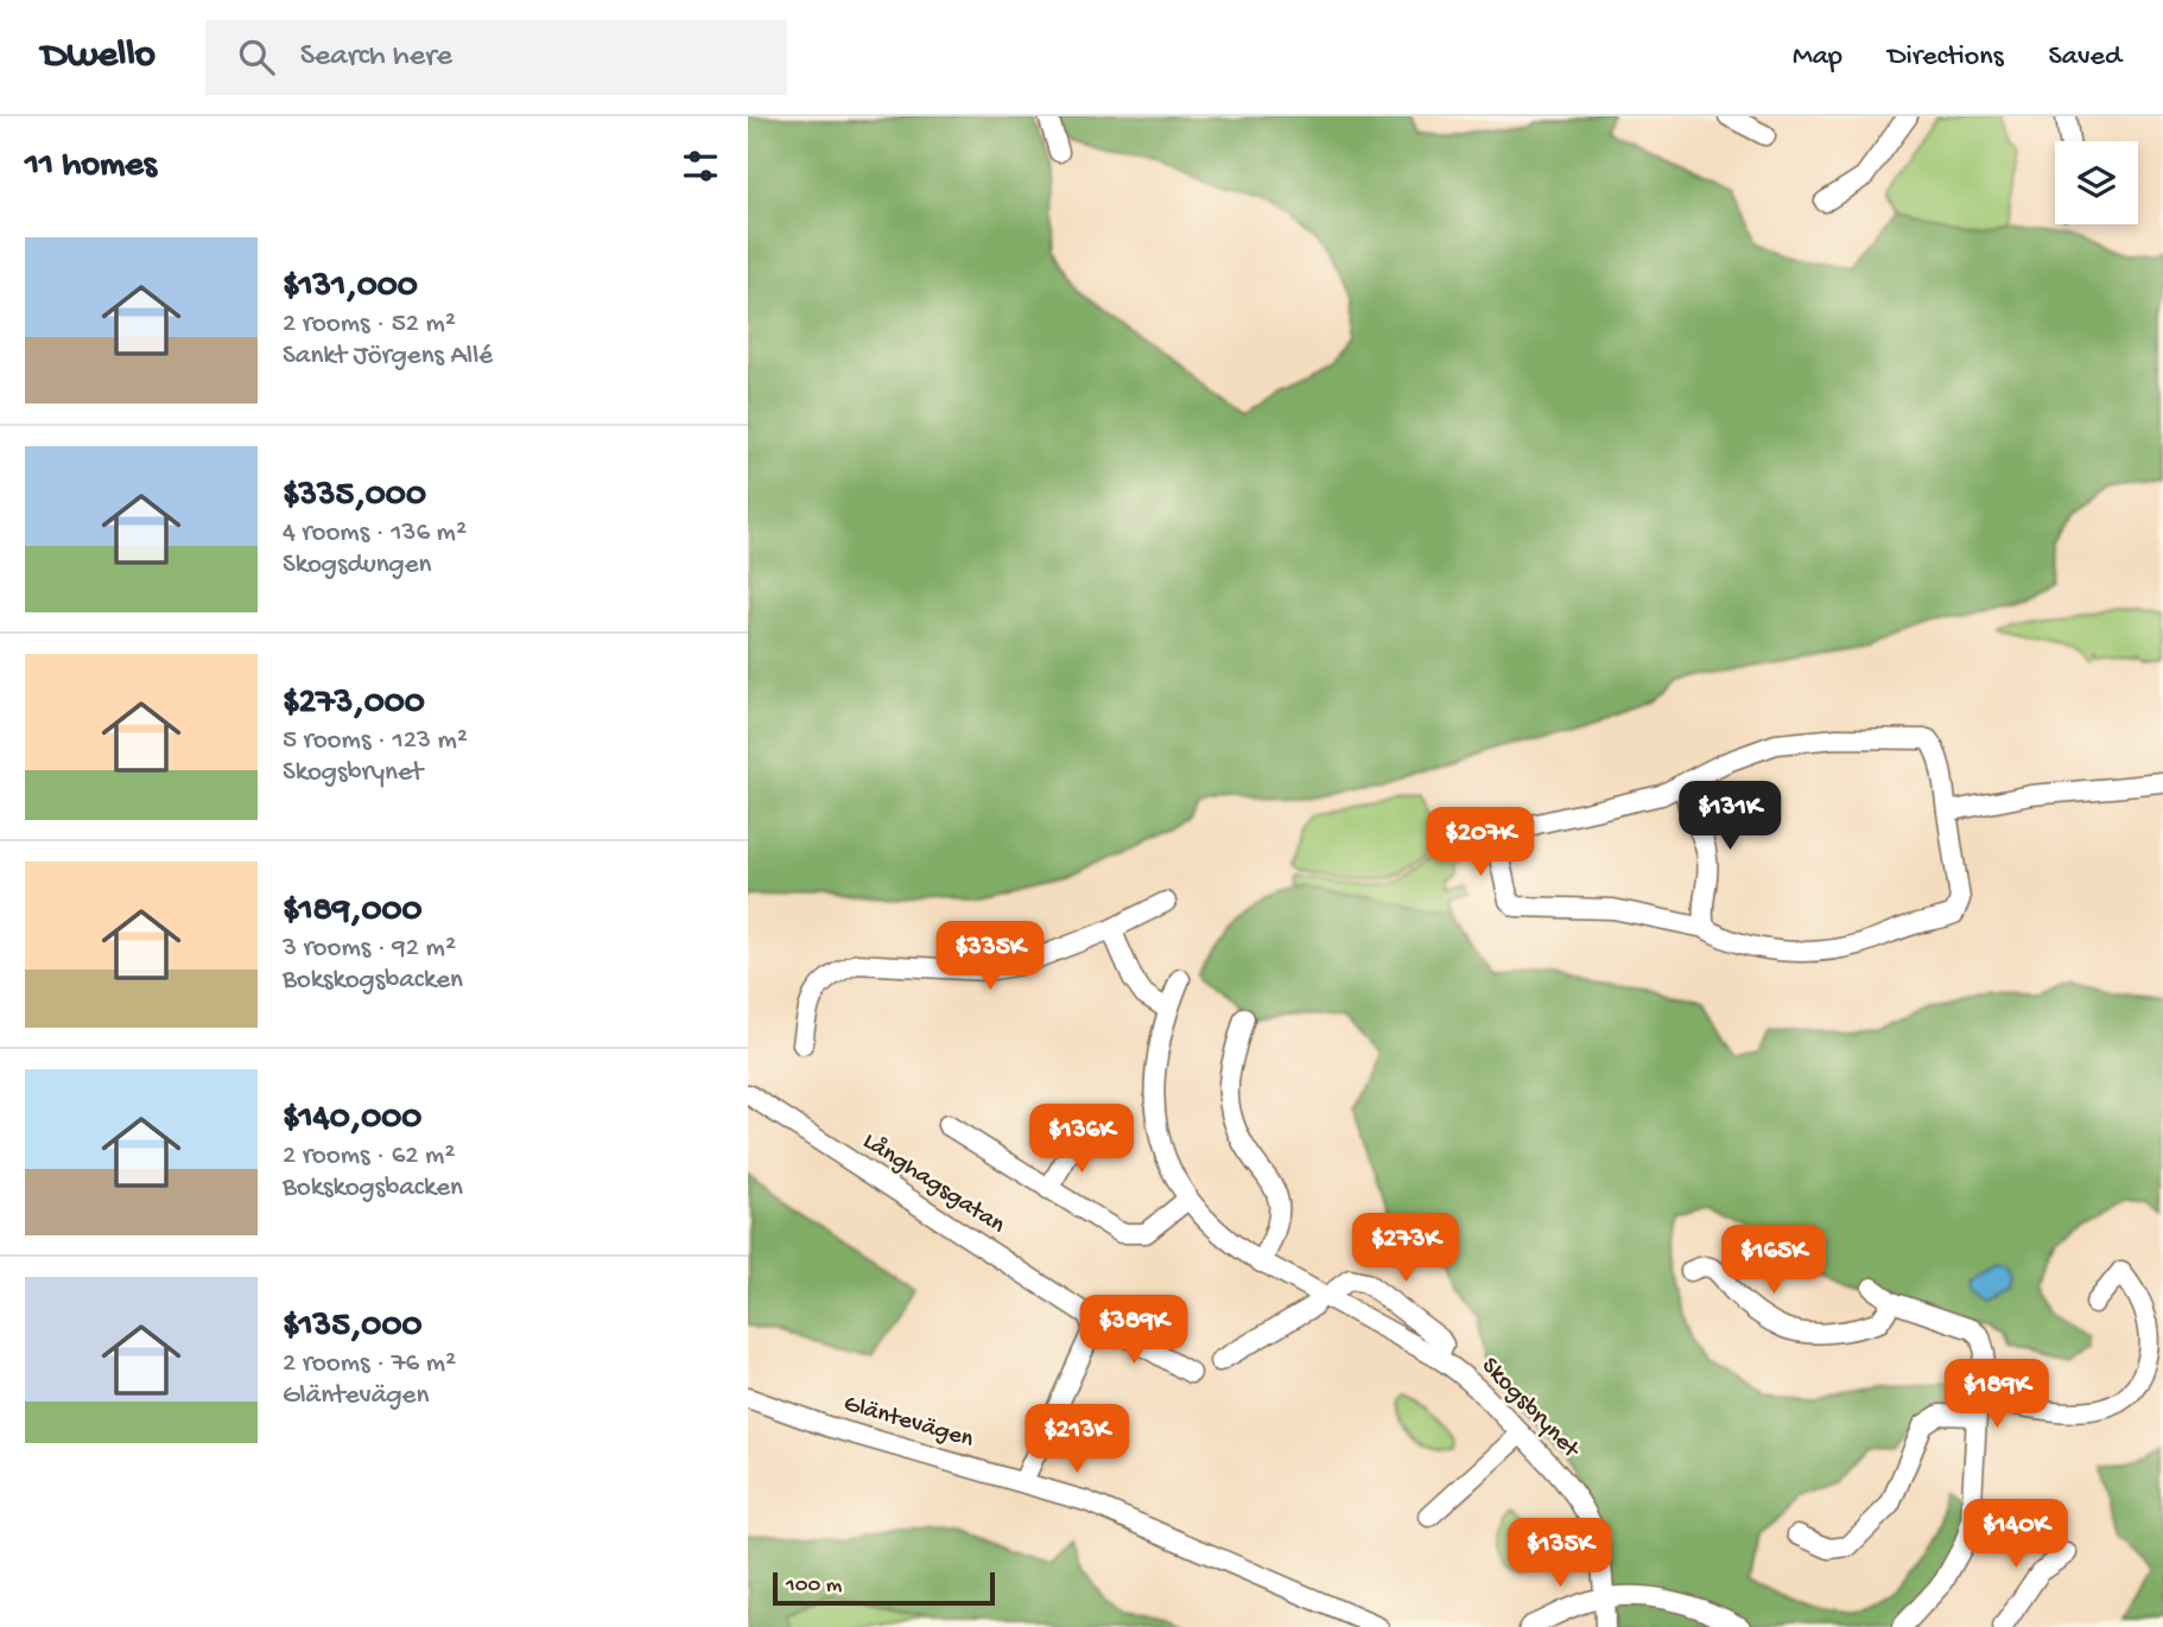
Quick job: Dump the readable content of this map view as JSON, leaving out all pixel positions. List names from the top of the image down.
{
  "streets": {
    "street": ["Långhagsgatan", "Skogsbrynet", "Gläntevägen"]
  },
  "scale_bar": "100 m",
  "page": {
    "header": "Dwello",
    "search": "Search here",
    "nav": ["Map", "Directions", "Saved"],
    "heading": "11 homes",
    "list": [
      {
        "name": "$131,000",
        "note": "2 rooms · 52 m² · Sankt Jörgens Allé"
      },
      {
        "name": "$335,000",
        "note": "4 rooms · 136 m² · Skogsdungen"
      },
      {
        "name": "$273,000",
        "note": "5 rooms · 123 m² · Skogsbrynet"
      },
      {
        "name": "$189,000",
        "note": "3 rooms · 92 m² · Bokskogsbacken"
      },
      {
        "name": "$140,000",
        "note": "2 rooms · 62 m² · Bokskogsbacken"
      },
      {
        "name": "$135,000",
        "note": "2 rooms · 76 m² · Gläntevägen"
      }
    ],
    "price": [
      "$131K",
      "$207K",
      "$335K",
      "$136K",
      "$273K",
      "$165K",
      "$389K",
      "$189K",
      "$213K",
      "$140K",
      "$135K"
    ],
    "scale": "100 m"
  }
}
